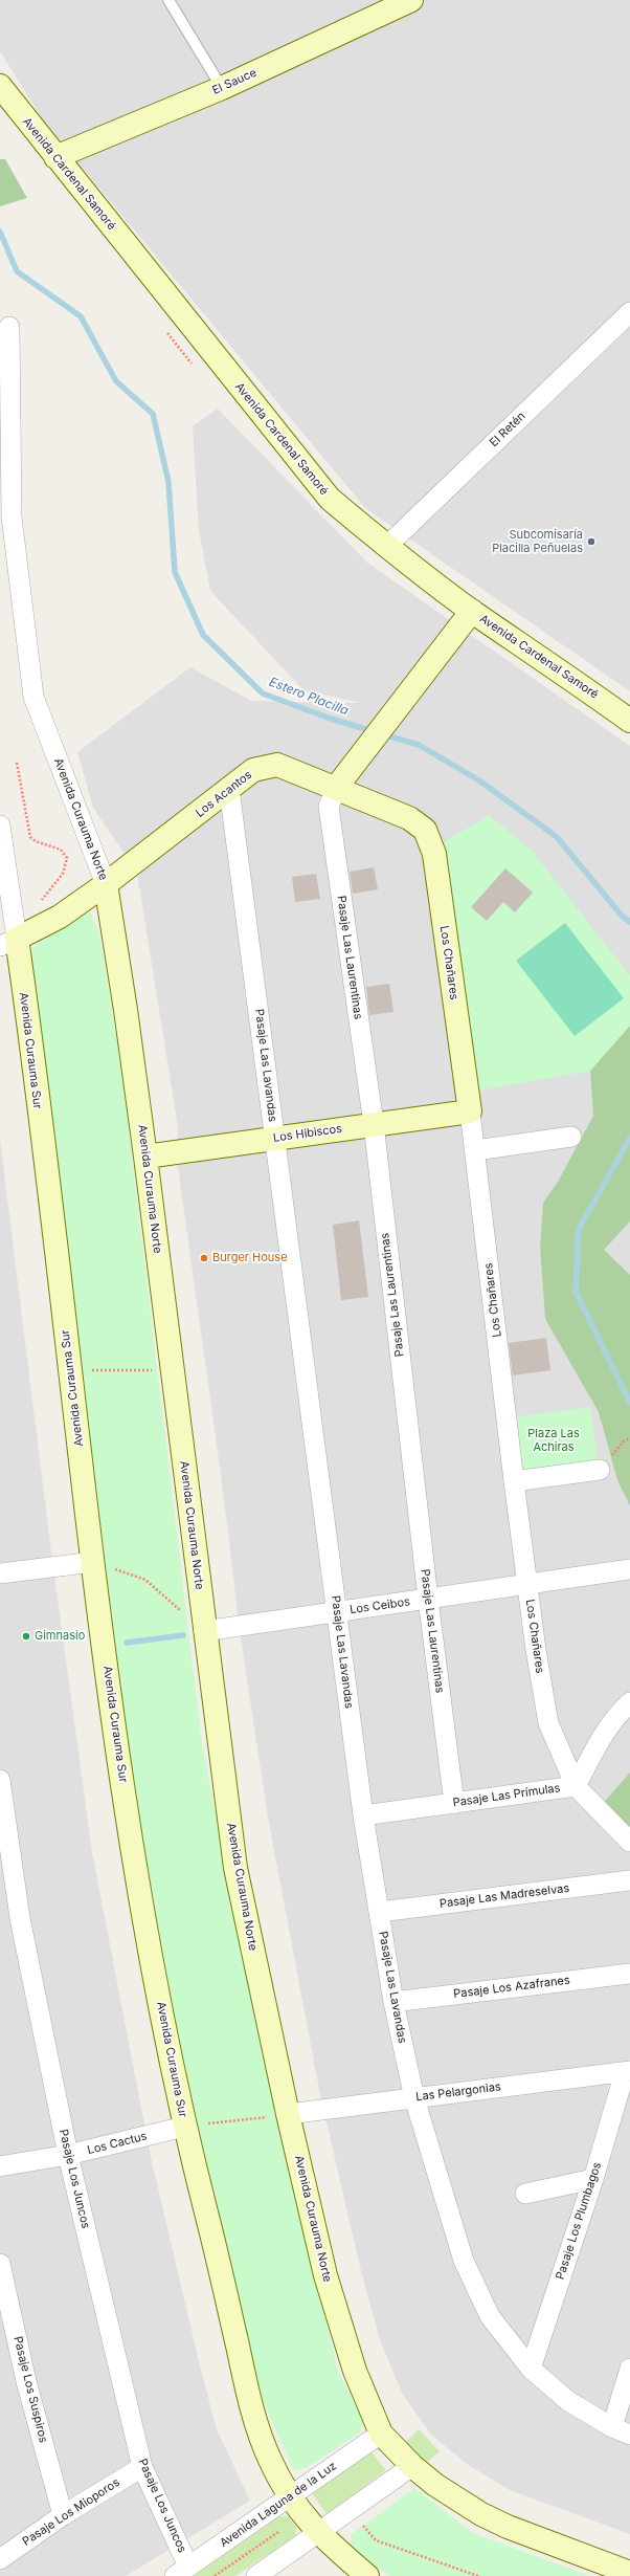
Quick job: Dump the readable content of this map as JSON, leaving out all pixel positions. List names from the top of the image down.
{
  "streets": {
    "street": [
      "El Sauce",
      "Avenida Cardenal Samoré",
      "El Retén",
      "Los Acantos",
      "Avenida Curauma Norte",
      "Pasaje Las Laurentinas",
      "Los Chañares",
      "Avenida Curauma Sur",
      "Pasaje Las Lavandas",
      "Los Hibiscos",
      "Los Ceibos",
      "Pasaje Las Prímulas",
      "Pasaje Las Madreselvas",
      "Pasaje Los Azafranes",
      "Las Pelargonias",
      "Los Cactus",
      "Pasaje Los Juncos",
      "Pasaje Los Plumbagos",
      "Pasaje Los Suspiros",
      "Avenida Laguna de la Luz",
      "Pasaje Los Mioporos"
    ]
  },
  "crossings": [
    ["El Sauce", "Avenida Cardenal Samoré"],
    ["Avenida Cardenal Samoré", "El Retén"],
    ["Los Acantos", "Avenida Curauma Norte"],
    ["Los Acantos", "Pasaje Las Laurentinas"],
    ["Los Acantos", "Los Chañares"],
    ["Los Acantos", "Avenida Curauma Sur"],
    ["Los Acantos", "Pasaje Las Lavandas"],
    ["Avenida Curauma Norte", "Los Hibiscos"],
    ["Avenida Curauma Norte", "Los Ceibos"],
    ["Avenida Curauma Norte", "Las Pelargonias"],
    ["Avenida Curauma Norte", "Avenida Laguna de la Luz"],
    ["Pasaje Las Laurentinas", "Los Chañares"],
    ["Pasaje Las Laurentinas", "Los Hibiscos"],
    ["Pasaje Las Laurentinas", "Los Ceibos"],
    ["Pasaje Las Laurentinas", "Pasaje Las Prímulas"],
    ["Los Chañares", "Los Hibiscos"],
    ["Los Chañares", "Los Ceibos"],
    ["Los Chañares", "Pasaje Las Prímulas"],
    ["Avenida Curauma Sur", "Los Cactus"],
    ["Avenida Curauma Sur", "Avenida Laguna de la Luz"],
    ["Pasaje Las Lavandas", "Los Hibiscos"],
    ["Pasaje Las Lavandas", "Los Ceibos"],
    ["Pasaje Las Lavandas", "Pasaje Las Prímulas"],
    ["Pasaje Las Lavandas", "Pasaje Las Madreselvas"],
    ["Pasaje Las Lavandas", "Pasaje Los Azafranes"],
    ["Pasaje Las Lavandas", "Las Pelargonias"],
    ["Pasaje Las Lavandas", "Pasaje Los Plumbagos"],
    ["Las Pelargonias", "Pasaje Los Plumbagos"],
    ["Los Cactus", "Pasaje Los Juncos"],
    ["Pasaje Los Juncos", "Avenida Laguna de la Luz"],
    ["Pasaje Los Juncos", "Pasaje Los Mioporos"],
    ["Pasaje Los Suspiros", "Pasaje Los Mioporos"]
  ],
  "water": ["Estero Placilla"],
  "parks": ["Plaza Las Achiras"],
  "places": ["Subcomisaría Placilla Peñuelas", "Burger House", "Gimnasio"]
}
